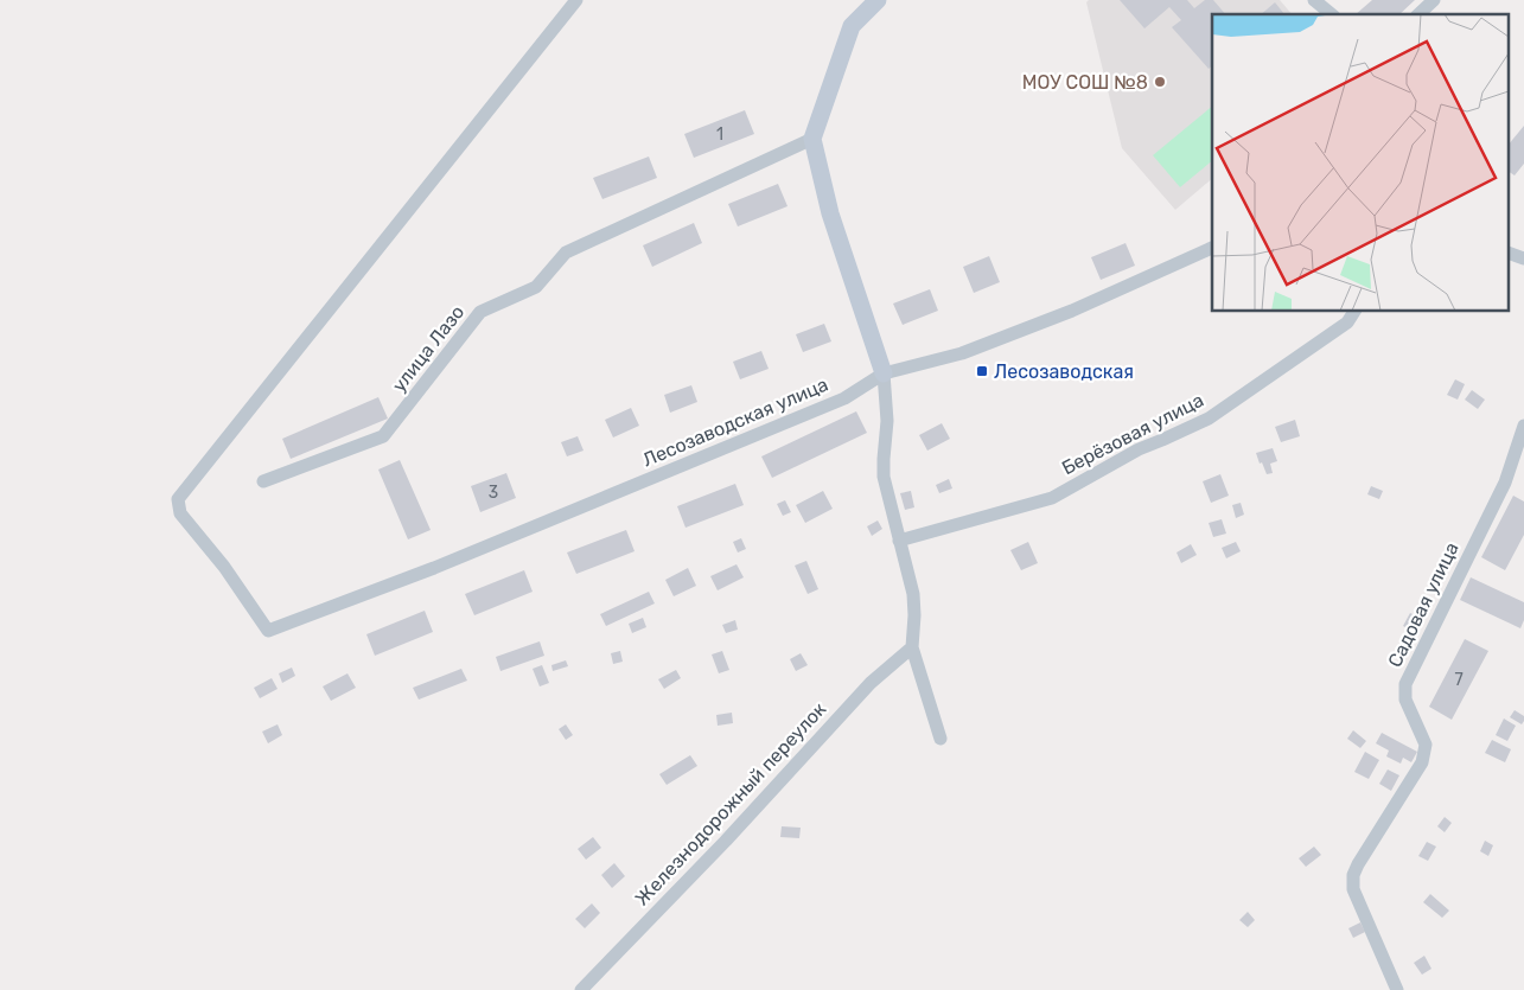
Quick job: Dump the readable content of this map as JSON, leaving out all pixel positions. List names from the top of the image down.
{
  "streets": {
    "street": [
      "улица Лазо",
      "Лесозаводская улица",
      "Берёзовая улица",
      "Садовая улица",
      "Железнодорожный переулок"
    ]
  },
  "places": {
    "other": ["МОУ СОШ №8"],
    "transit": ["Лесозаводская"]
  },
  "house_numbers": ["1", "3", "7"]
}
